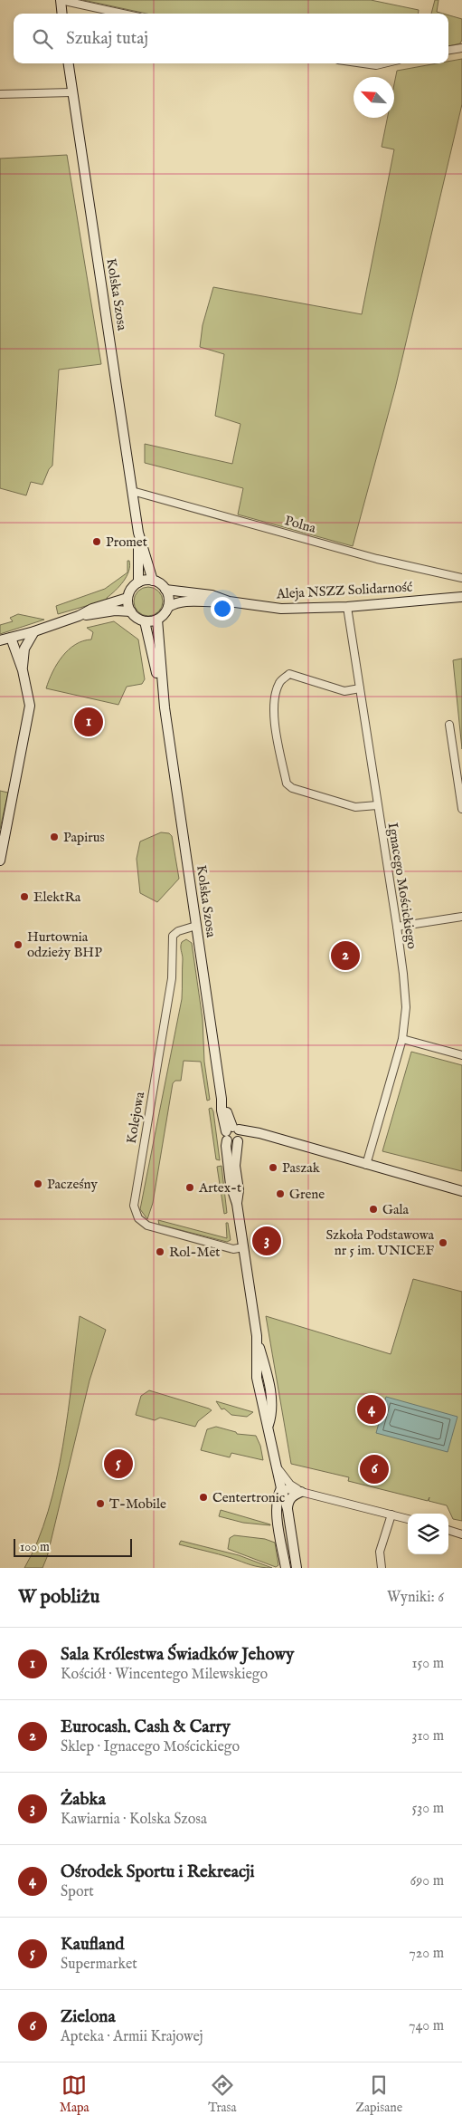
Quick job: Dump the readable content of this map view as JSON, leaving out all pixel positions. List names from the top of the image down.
{
  "streets": {
    "street": [
      "Kolska Szosa",
      "Polna",
      "Aleja NSZZ Solidarność",
      "Ignacego Mościckiego",
      "Kolejowa"
    ]
  },
  "crossings": [
    ["Kolska Szosa", "Polna"],
    ["Kolska Szosa", "Aleja NSZZ Solidarność"],
    ["Kolska Szosa", "Kolejowa"],
    ["Aleja NSZZ Solidarność", "Ignacego Mościckiego"]
  ],
  "places": [
    "Promet",
    "Papirus",
    "ElektRa",
    "Hurtownia odzieży BHP",
    "Paszak",
    "Pacześny",
    "Artex-t",
    "Grene",
    "Gala",
    "Szkoła Podstawowa nr 5 im. UNICEF",
    "Rol-Met",
    "Centertronic",
    "T-Mobile"
  ],
  "scale_bar": "100 m",
  "north": "top left",
  "page": {
    "search": "Szukaj tutaj",
    "pins": [
      "1",
      "2",
      "3",
      "4",
      "5",
      "6"
    ],
    "scale": "100 m",
    "heading": ["W pobliżu", "Wyniki: 6"],
    "list": [
      {
        "mark": "1",
        "name": "Sala Królestwa Świadków Jehowy",
        "note": "Kościół · Wincentego Milewskiego",
        "value": "150 m"
      },
      {
        "mark": "2",
        "name": "Eurocash. Cash & Carry",
        "note": "Sklep · Ignacego Mościckiego",
        "value": "310 m"
      },
      {
        "mark": "3",
        "name": "Żabka",
        "note": "Kawiarnia · Kolska Szosa",
        "value": "530 m"
      },
      {
        "mark": "4",
        "name": "Ośrodek Sportu i Rekreacji",
        "note": "Sport",
        "value": "690 m"
      },
      {
        "mark": "5",
        "name": "Kaufland",
        "note": "Supermarket",
        "value": "720 m"
      },
      {
        "mark": "6",
        "name": "Zielona",
        "note": "Apteka · Armii Krajowej",
        "value": "740 m"
      }
    ],
    "nav": ["Mapa", "Trasa", "Zapisane"]
  }
}
